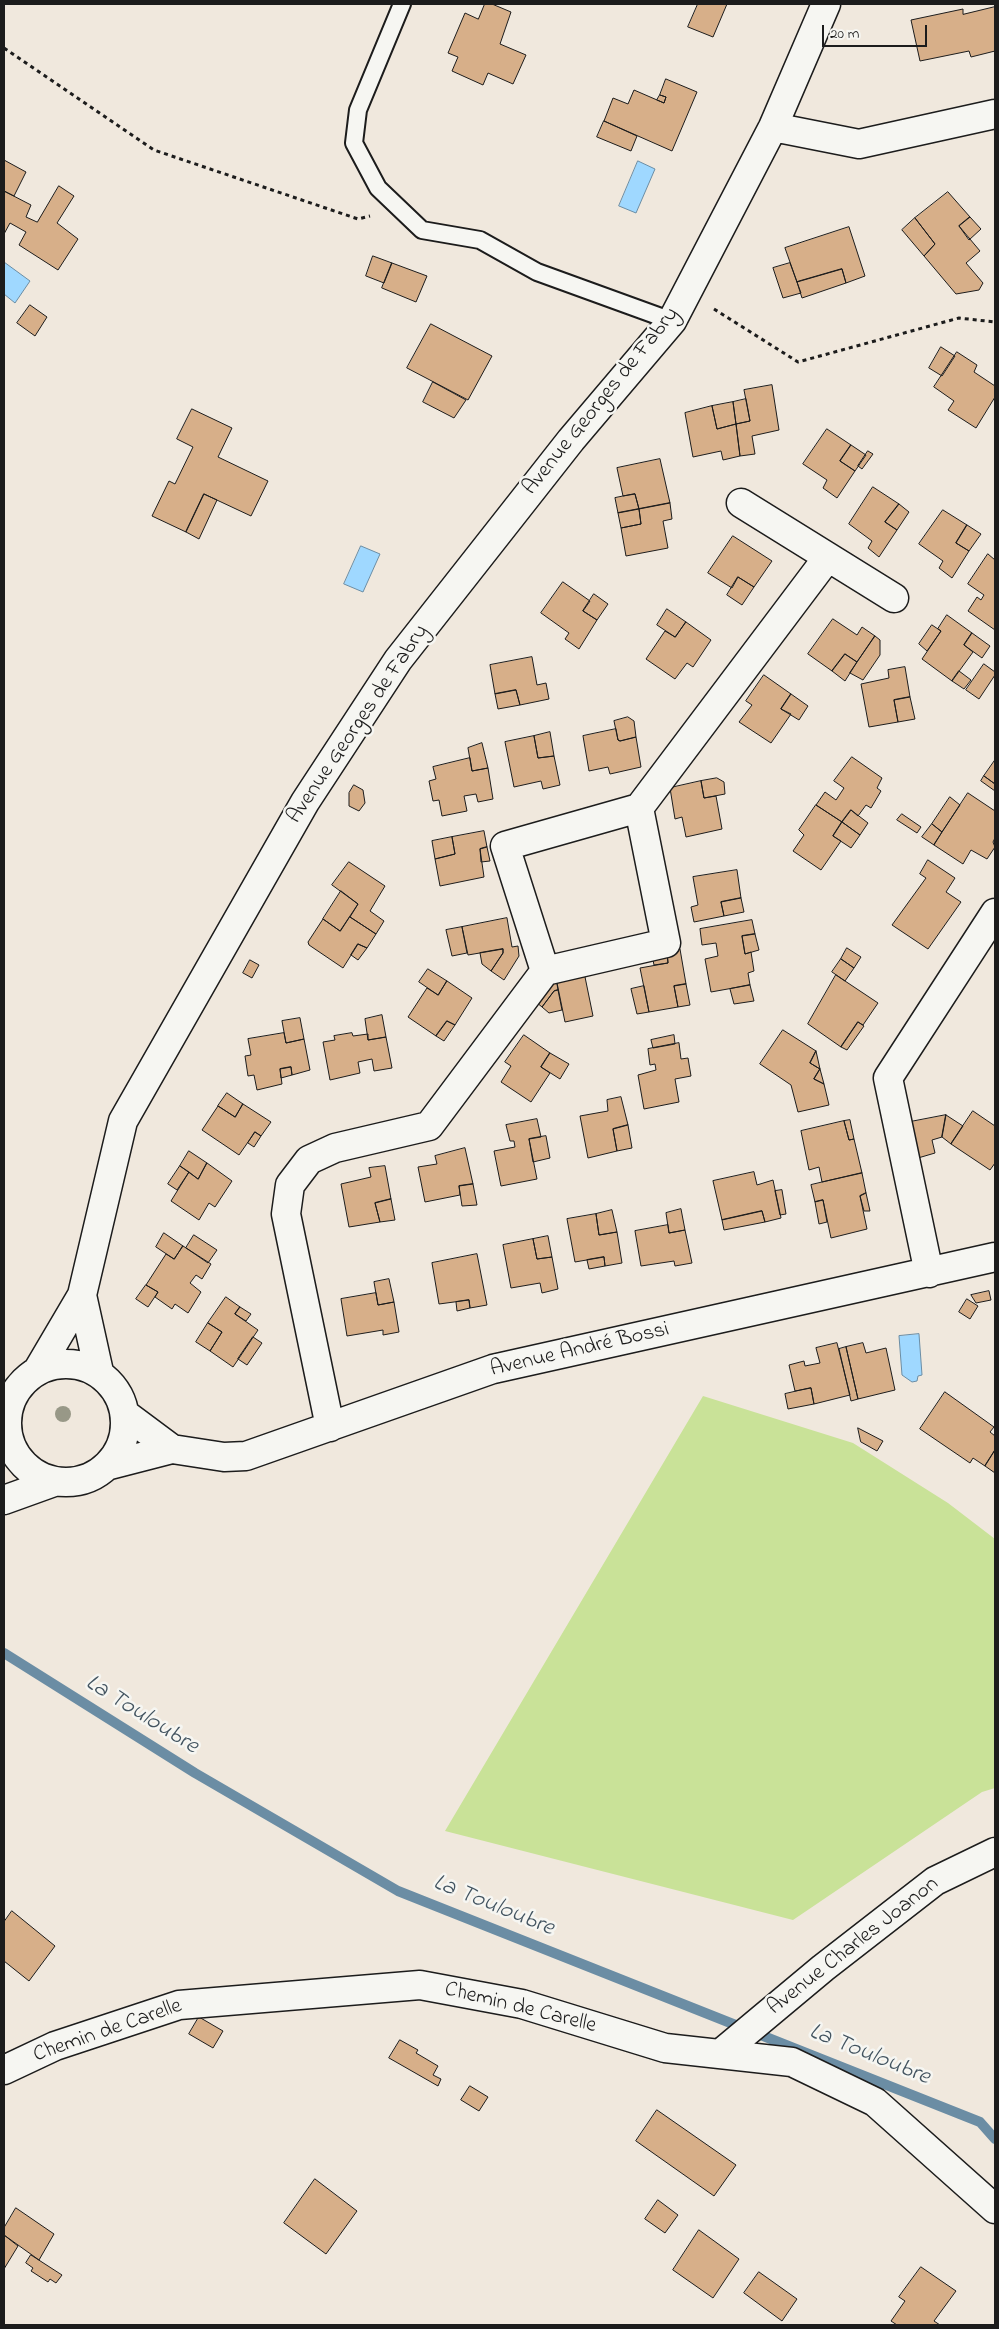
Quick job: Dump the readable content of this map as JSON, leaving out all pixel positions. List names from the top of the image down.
{
  "streets": {
    "street": [
      "Avenue Georges de Fabry",
      "Avenue André Bossi",
      "Avenue Charles Joanon",
      "Chemin de Carelle"
    ]
  },
  "crossings": [
    ["Avenue Georges de Fabry", "Avenue André Bossi"],
    ["Avenue Charles Joanon", "Chemin de Carelle"]
  ],
  "water": ["La Touloubre"],
  "scale_bar": "20 m"
}
